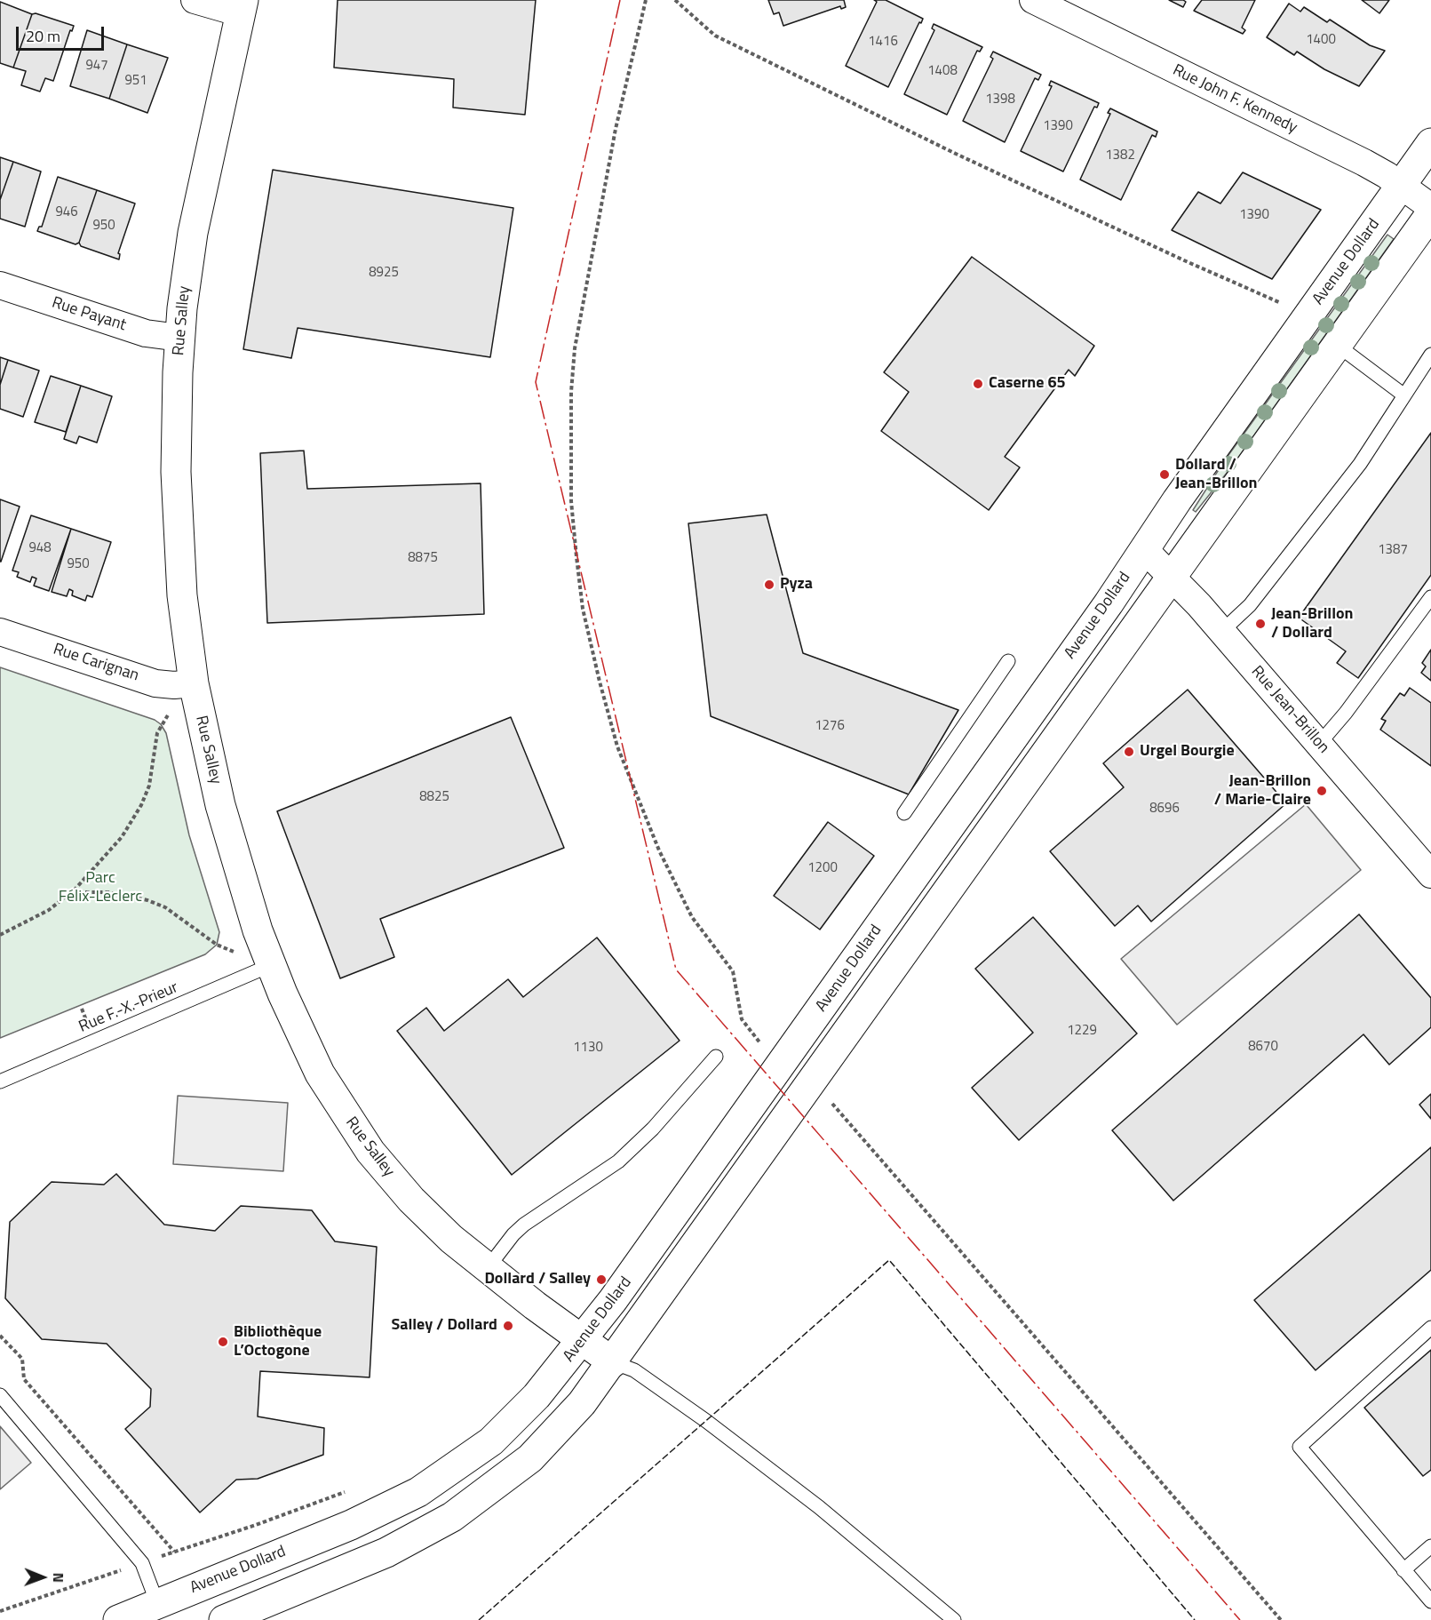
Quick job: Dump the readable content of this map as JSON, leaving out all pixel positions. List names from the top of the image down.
{
  "streets": {
    "main road": ["Avenue Dollard", "Rue Salley"],
    "street": [
      "Rue John F. Kennedy",
      "Rue Payant",
      "Rue Carignan",
      "Rue Jean-Brillon"
    ],
    "lane": ["Rue F.-X.-Prieur"]
  },
  "crossings": [
    ["Rue John F. Kennedy", "Avenue Dollard"],
    ["Avenue Dollard", "Rue Salley"],
    ["Avenue Dollard", "Rue Jean-Brillon"],
    ["Rue Payant", "Rue Salley"],
    ["Rue Salley", "Rue Carignan"],
    ["Rue Salley", "Rue F.-X.-Prieur"]
  ],
  "parks": ["Parc Félix-Leclerc"],
  "places": [
    "Caserne 65",
    "Dollard / Jean-Brillon",
    "Pyza",
    "Jean-Brillon / Dollard",
    "Urgel Bourgie",
    "Jean-Brillon / Marie-Claire",
    "Dollard / Salley",
    "Salley / Dollard",
    "Bibliothèque L’Octogone"
  ],
  "house_numbers": [
    "1400",
    "1416",
    "947",
    "1408",
    "951",
    "1398",
    "1390",
    "1382",
    "946",
    "1390",
    "950",
    "8925",
    "948",
    "1387",
    "8875",
    "950",
    "1276",
    "8825",
    "8696",
    "1200",
    "1229",
    "8670",
    "1130"
  ],
  "scale_bar": "20 m",
  "north": "right"
}
